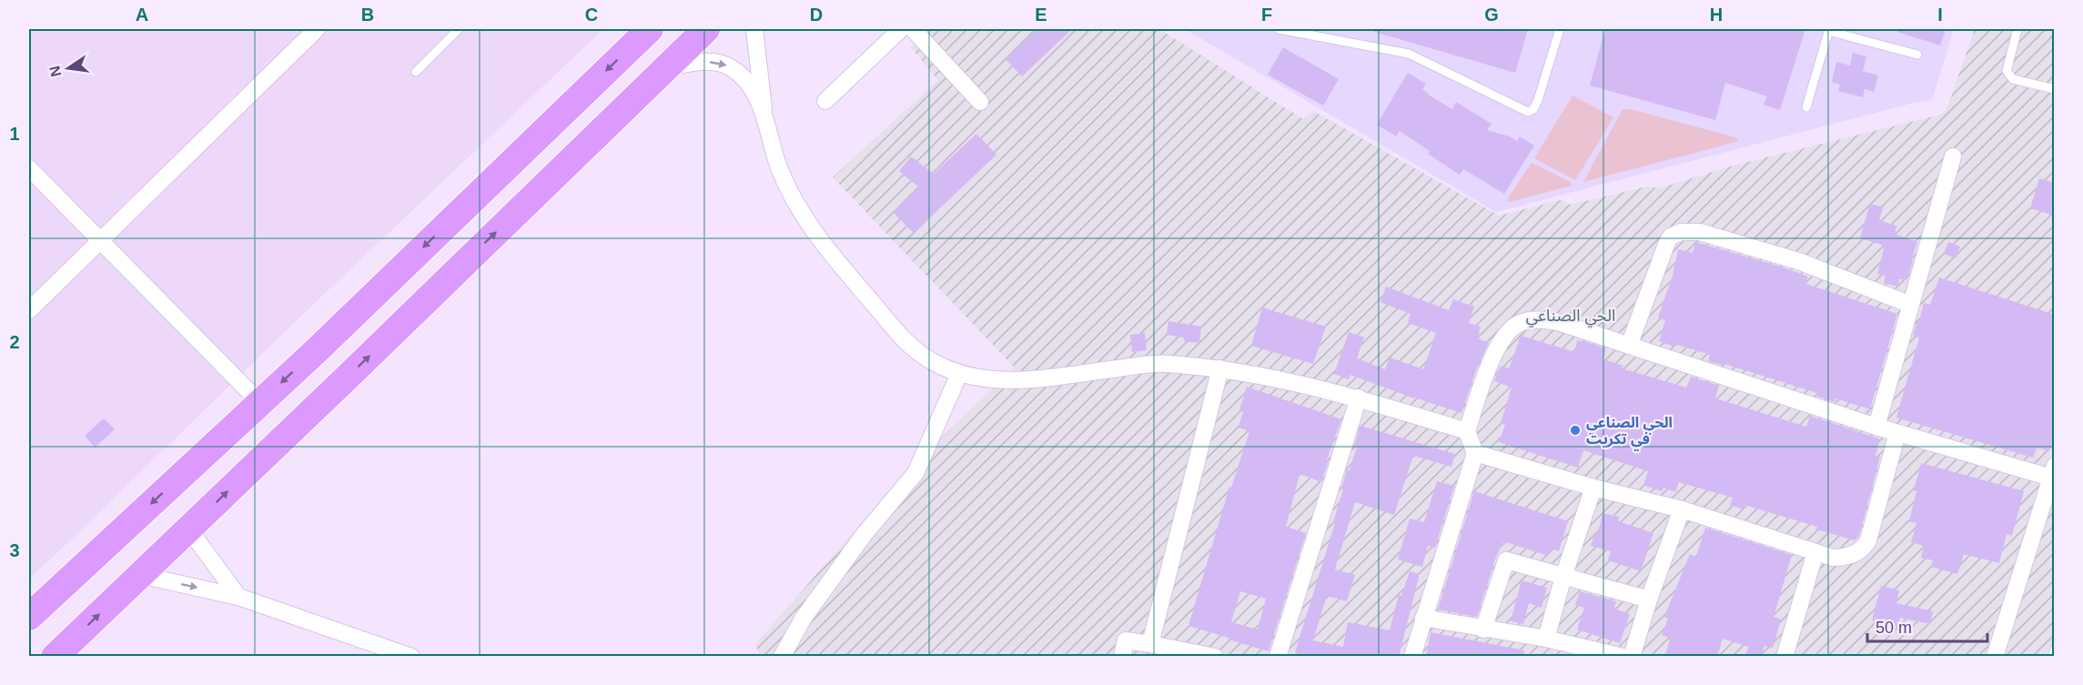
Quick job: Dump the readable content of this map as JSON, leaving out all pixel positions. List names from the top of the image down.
{
  "districts": ["الحي الصناعي"],
  "places": ["الحي الصناعي في تكريت"],
  "scale_bar": "50 m",
  "north": "left",
  "grid": {
    "columns": [
      "A",
      "B",
      "C",
      "D",
      "E",
      "F",
      "G",
      "H",
      "I"
    ],
    "rows": ["1", "2", "3"]
  }
}
